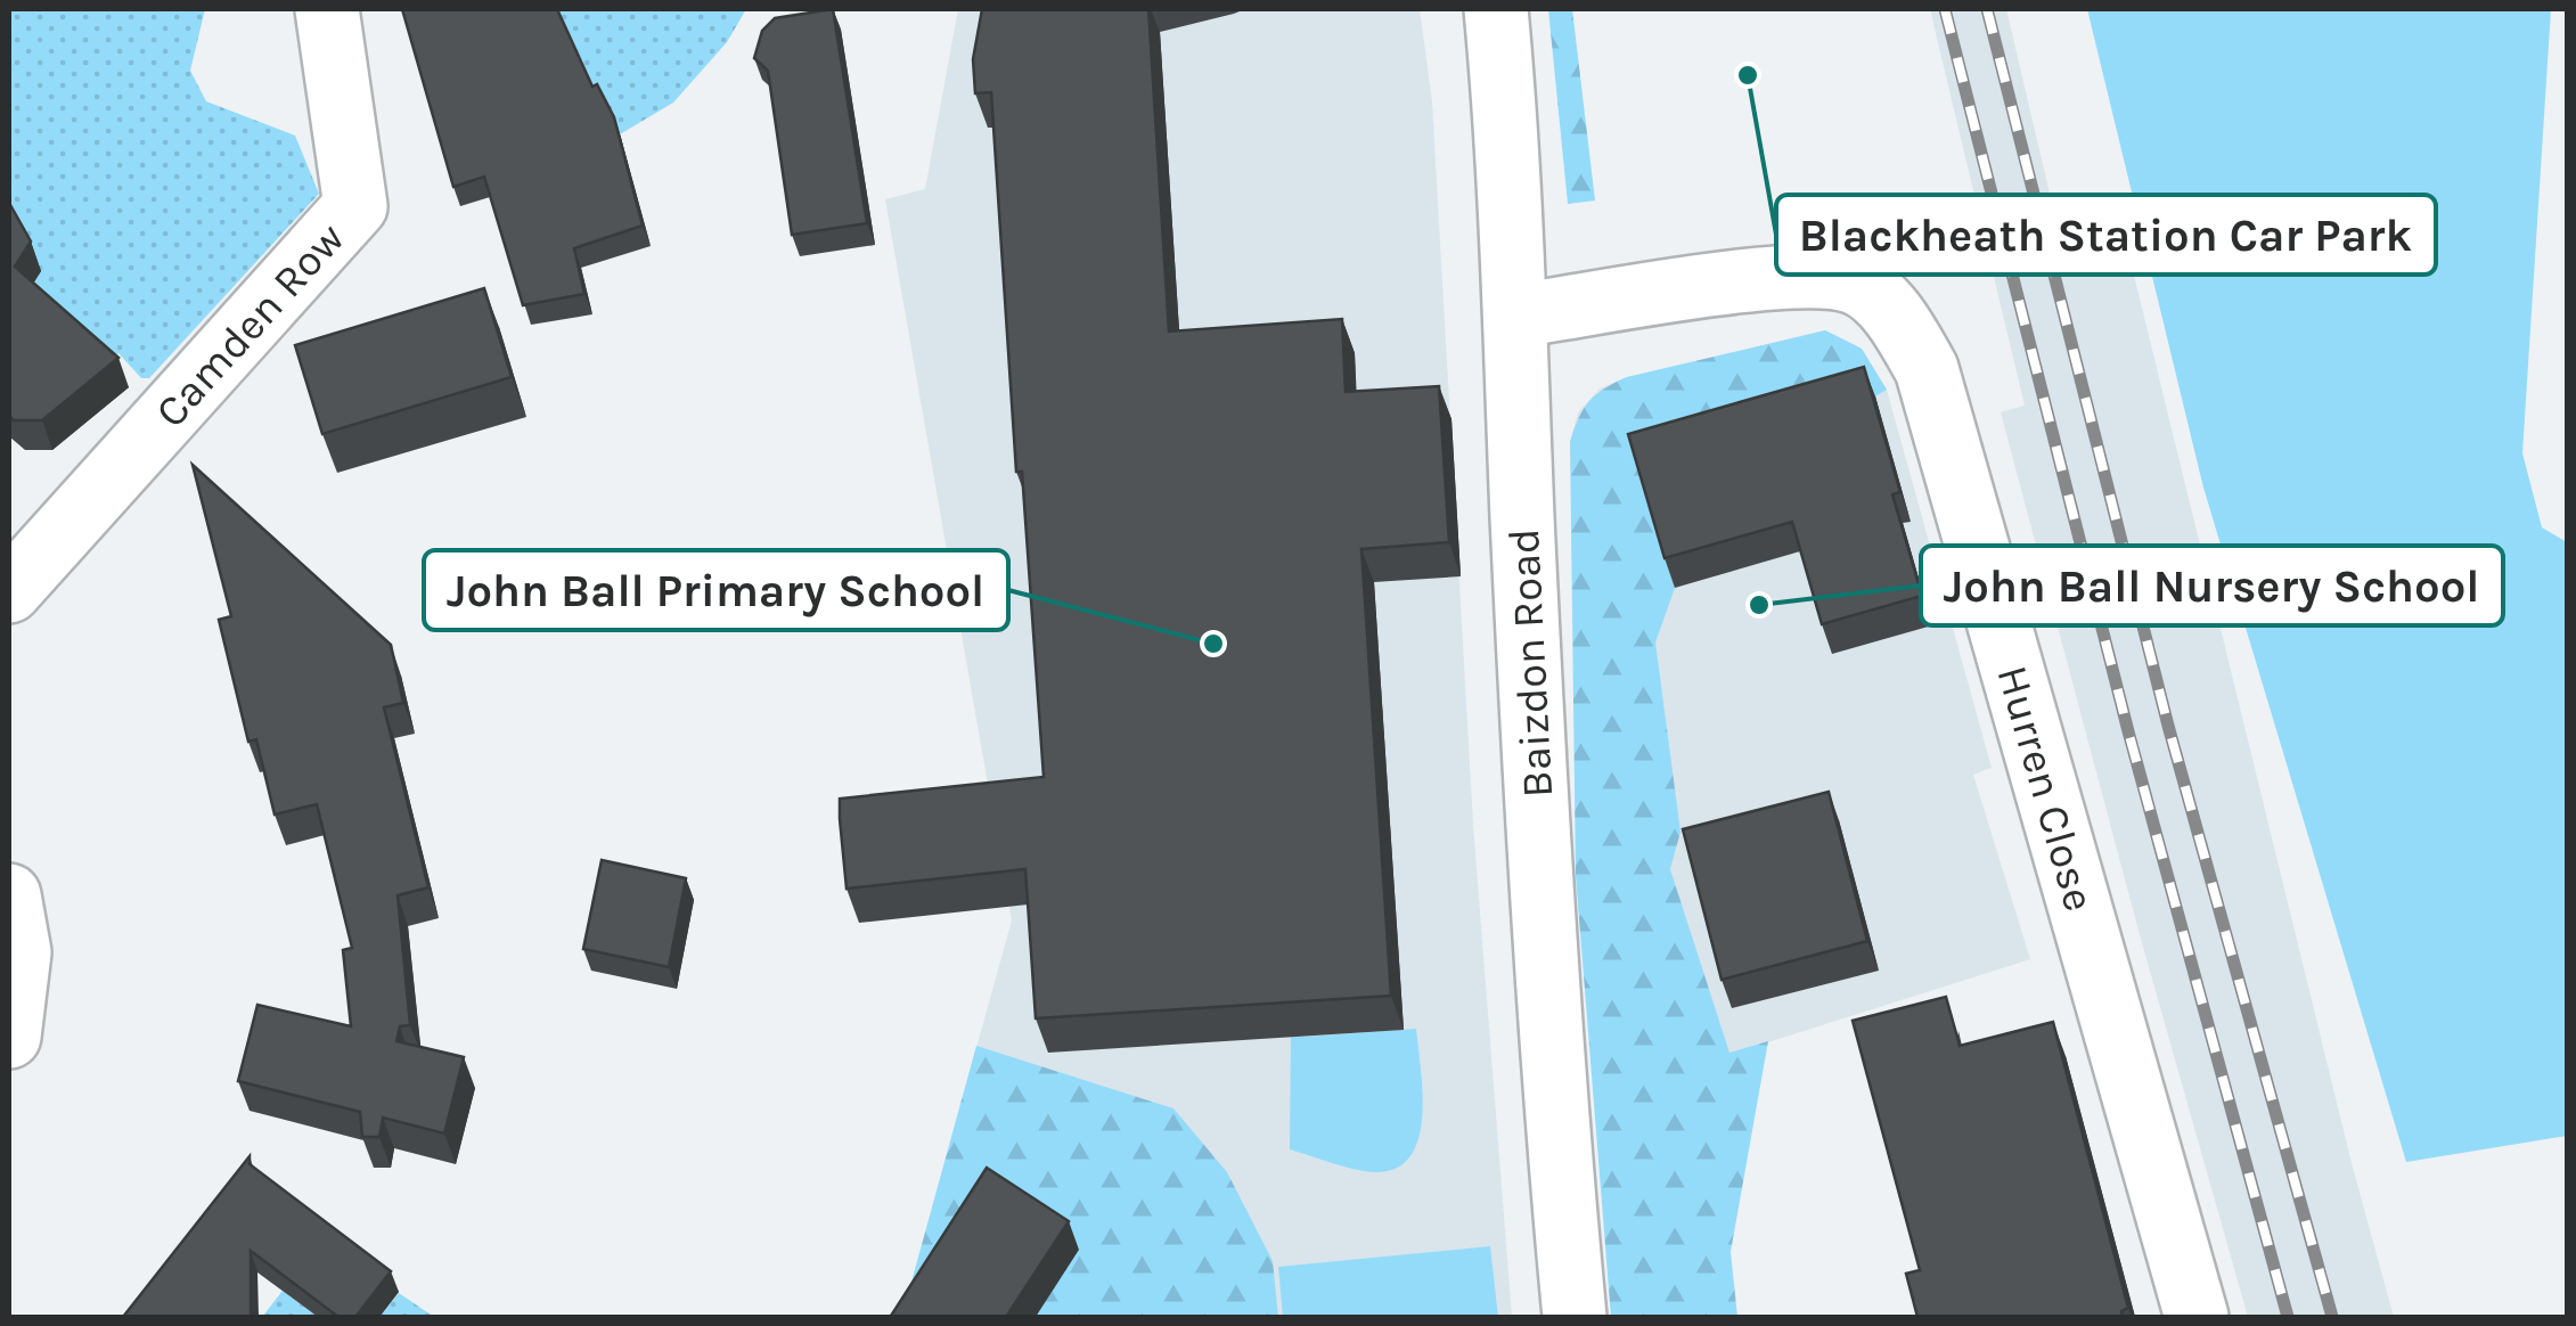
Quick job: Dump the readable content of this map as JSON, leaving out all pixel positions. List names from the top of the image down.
{
  "streets": {
    "street": ["Camden Row", "Baizdon Road", "Hurren Close"]
  },
  "crossings": [
    ["Baizdon Road", "Hurren Close"]
  ],
  "places": ["Blackheath Station Car Park", "John Ball Nursery School", "John Ball Primary School"]
}
